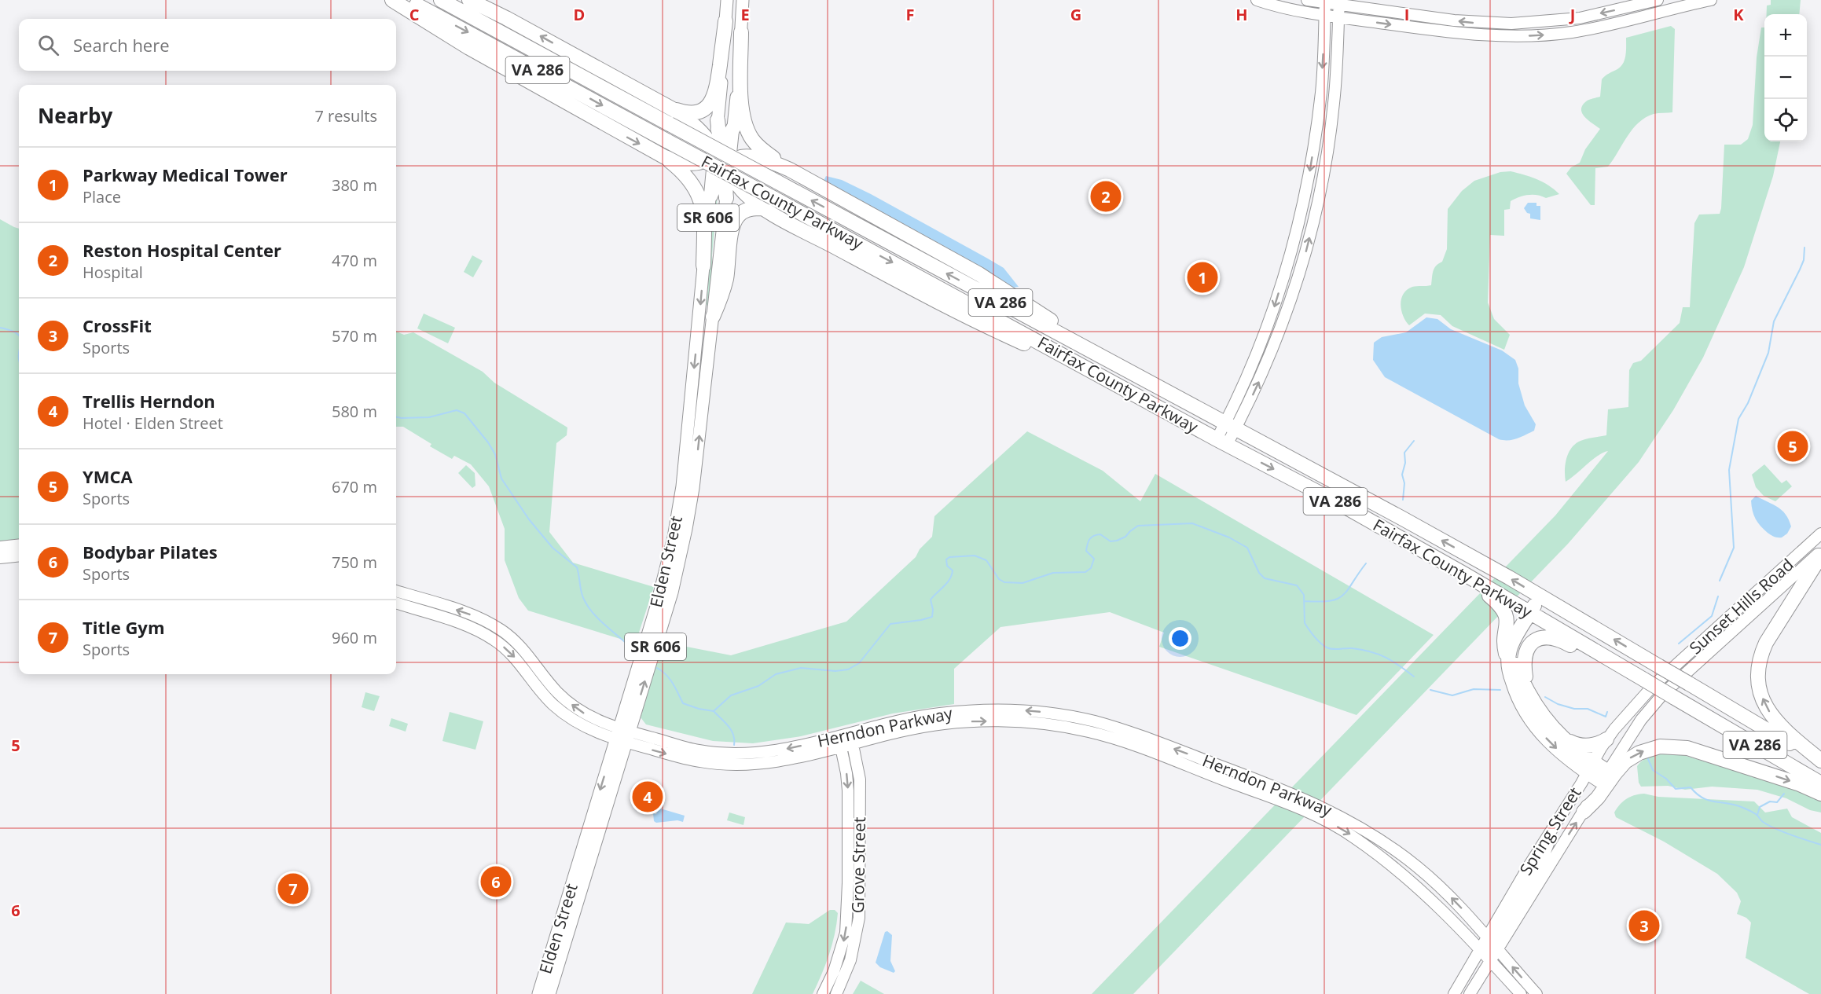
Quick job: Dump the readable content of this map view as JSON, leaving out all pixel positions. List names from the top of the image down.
{
  "streets": {
    "highway": ["VA 286", "Fairfax County Parkway"],
    "main road": [
      "SR 606",
      "Elden Street",
      "Sunset Hills Road",
      "Herndon Parkway",
      "Spring Street",
      "Grove Street"
    ]
  },
  "crossings": [
    ["Fairfax County Parkway", "Sunset Hills Road"],
    ["Fairfax County Parkway", "Spring Street"],
    ["Elden Street", "Herndon Parkway"],
    ["Sunset Hills Road", "Spring Street"],
    ["Herndon Parkway", "Spring Street"],
    ["Herndon Parkway", "Grove Street"]
  ],
  "page": {
    "map_buttons": ["+", "−"],
    "search": "Search here",
    "heading": ["Nearby", "7 results"],
    "list": [
      {
        "mark": "1",
        "name": "Parkway Medical Tower",
        "note": "Place",
        "value": "380 m"
      },
      {
        "mark": "2",
        "name": "Reston Hospital Center",
        "note": "Hospital",
        "value": "470 m"
      },
      {
        "mark": "3",
        "name": "CrossFit",
        "note": "Sports",
        "value": "570 m"
      },
      {
        "mark": "4",
        "name": "Trellis Herndon",
        "note": "Hotel · Elden Street",
        "value": "580 m"
      },
      {
        "mark": "5",
        "name": "YMCA",
        "note": "Sports",
        "value": "670 m"
      },
      {
        "mark": "6",
        "name": "Bodybar Pilates",
        "note": "Sports",
        "value": "750 m"
      },
      {
        "mark": "7",
        "name": "Title Gym",
        "note": "Sports",
        "value": "960 m"
      }
    ],
    "pins": [
      "2",
      "1",
      "5",
      "4",
      "6",
      "7",
      "3"
    ]
  },
  "grid": {
    "columns": [
      "C",
      "D",
      "E",
      "F",
      "G",
      "H",
      "I",
      "J",
      "K"
    ],
    "rows": ["5", "6"]
  }
}
